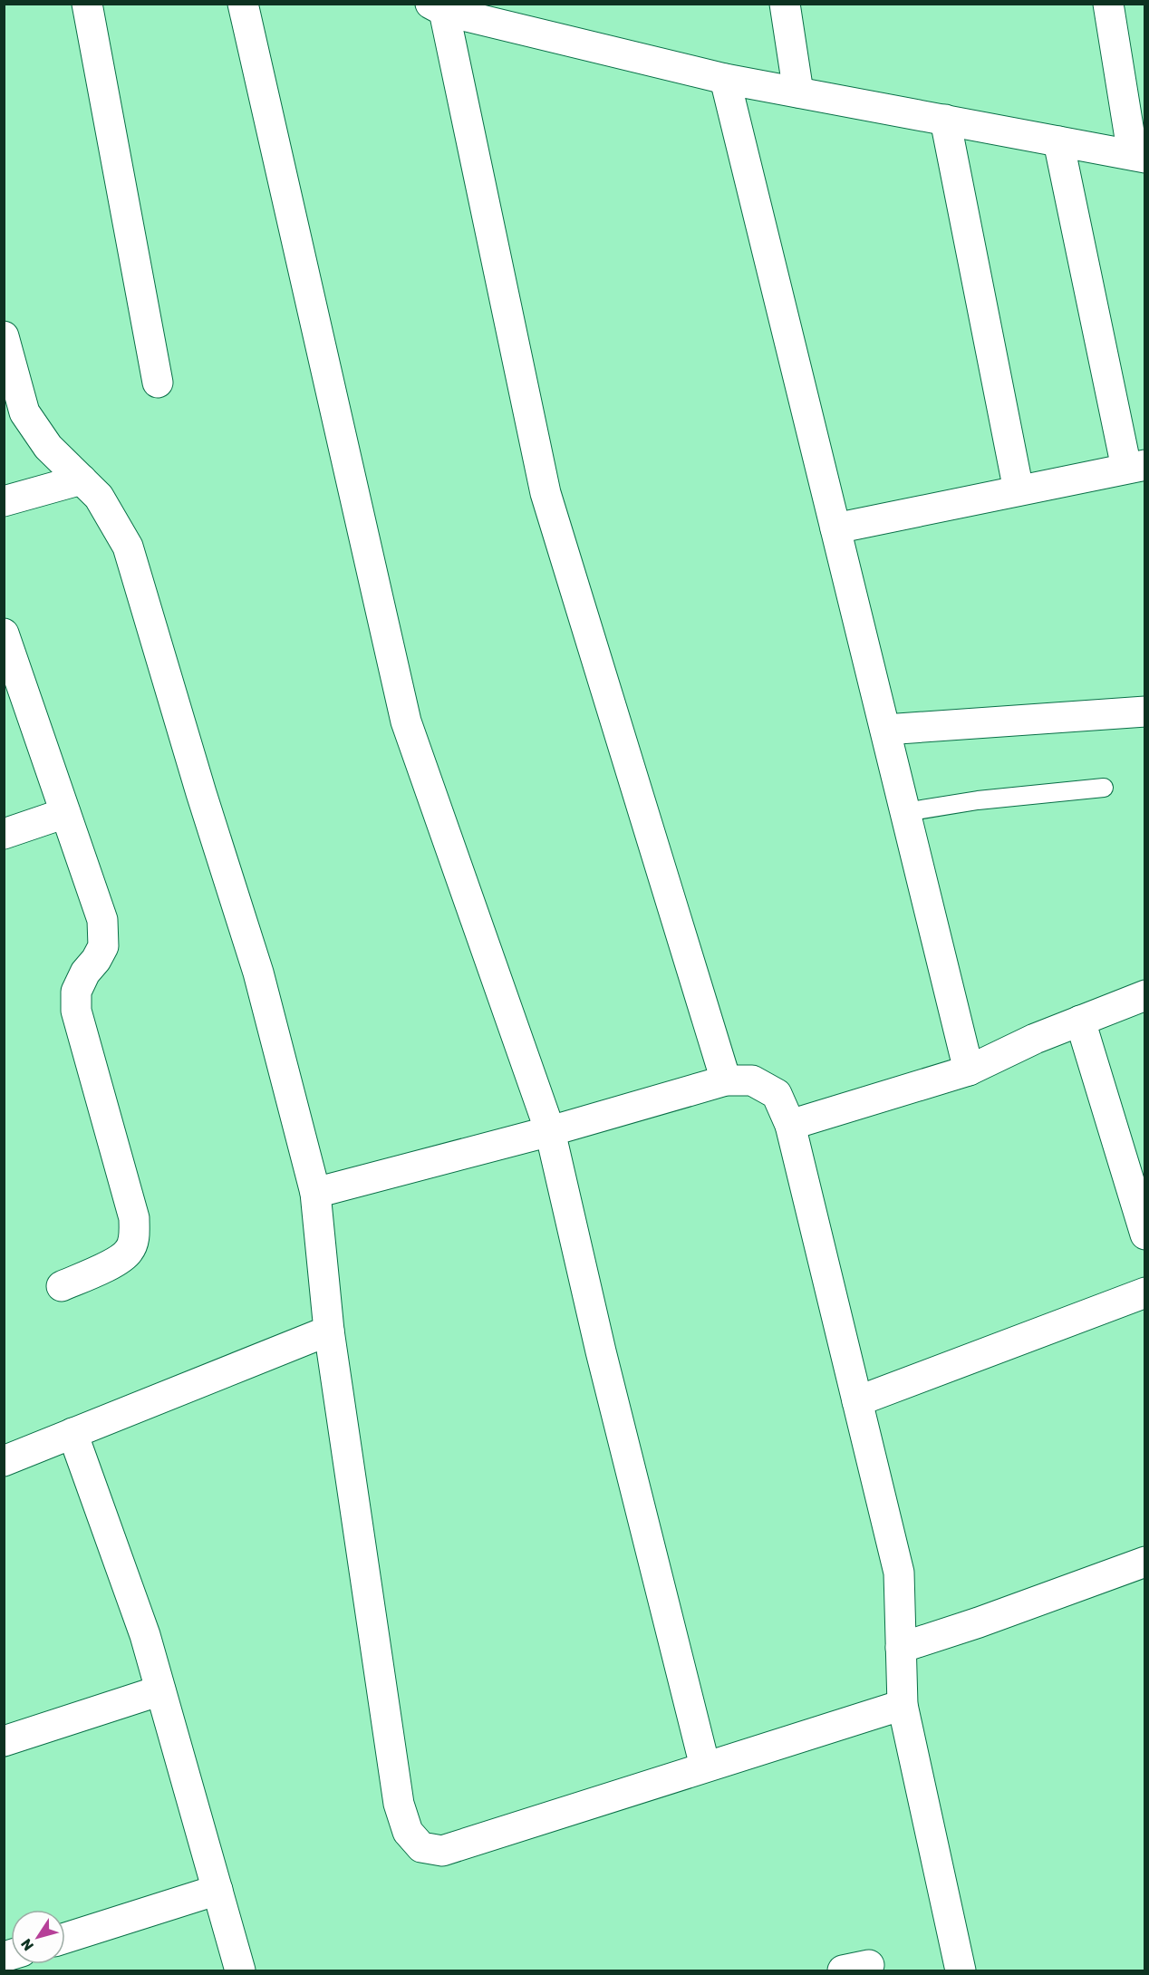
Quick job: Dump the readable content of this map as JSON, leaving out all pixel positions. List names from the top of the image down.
{
  "north": "bottom left"
}
